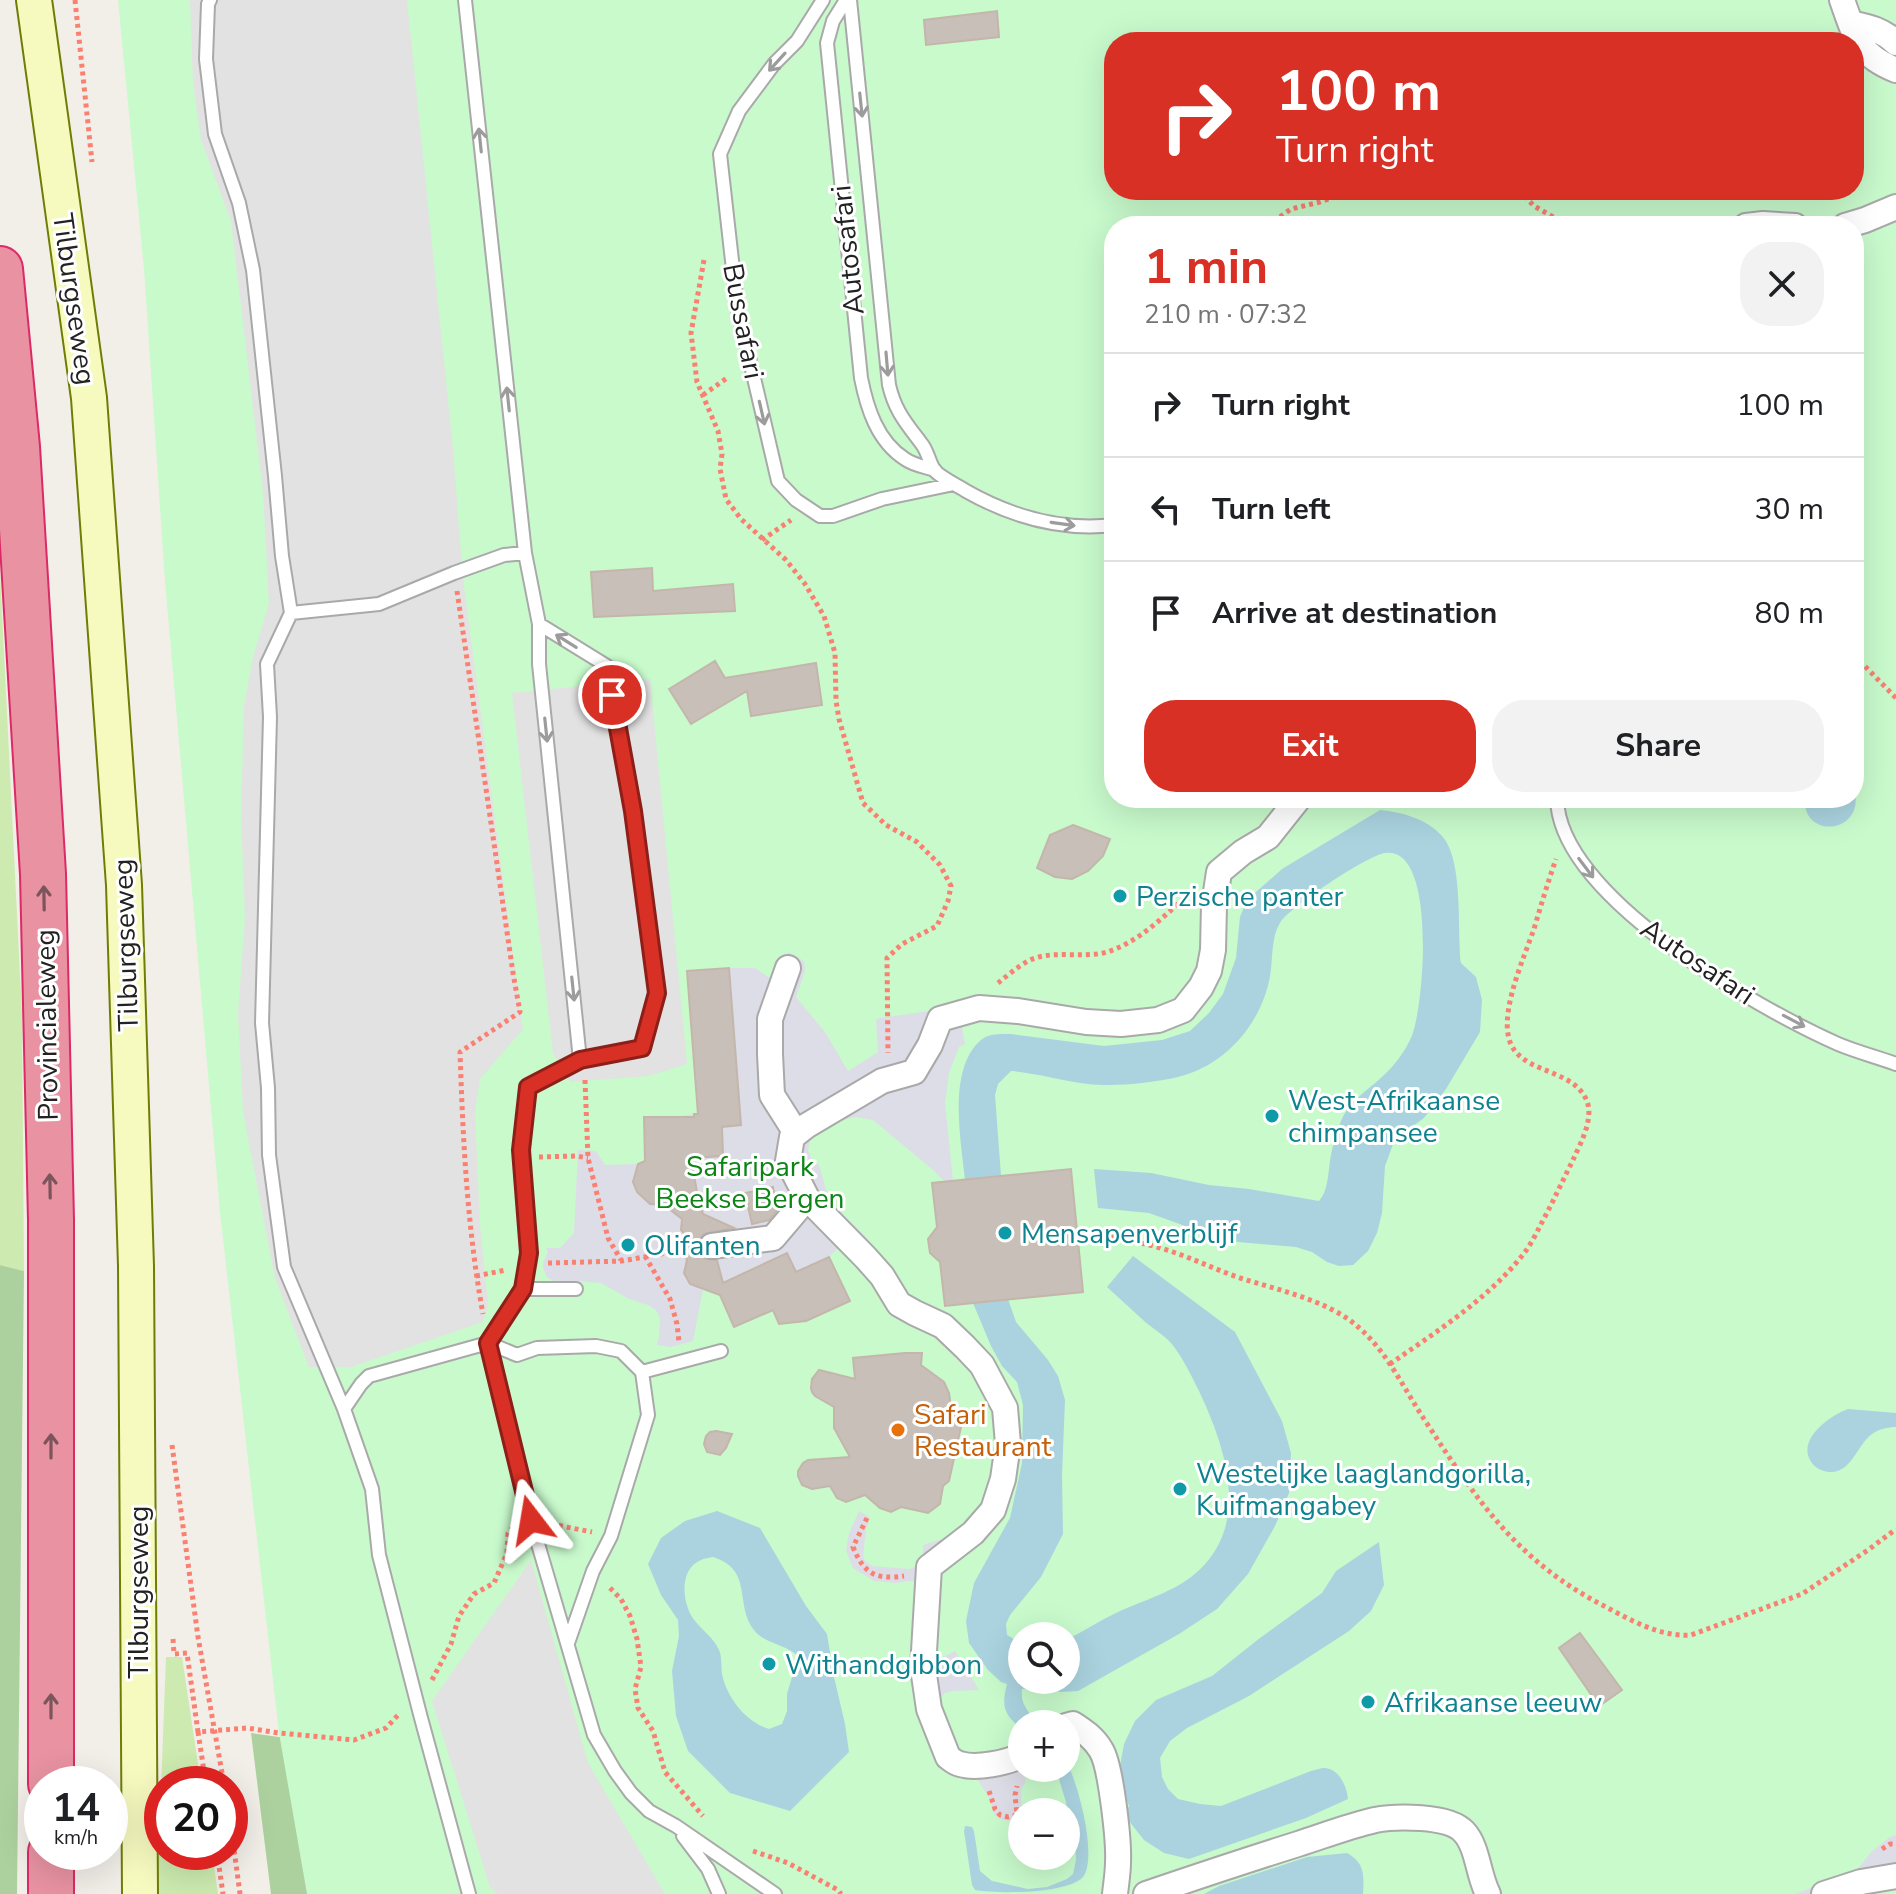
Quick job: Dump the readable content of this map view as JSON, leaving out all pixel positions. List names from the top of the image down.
{
  "streets": {
    "highway": ["Provincialeweg"],
    "street": ["Tilburgseweg"],
    "lane": ["Autosafari", "Bussafari"]
  },
  "crossings": [
    ["Autosafari", "Bussafari"]
  ],
  "one_way": ["Autosafari", "Provincialeweg"],
  "parks": ["Safaripark Beekse Bergen"],
  "places": [
    "Perzische panter",
    "West-Afrikaanse chimpansee",
    "Mensapenverblijf",
    "Olifanten",
    "Safari Restaurant",
    "Westelijke laaglandgorilla, Kuifmangabey",
    "Withandgibbon",
    "Afrikaanse leeuw"
  ],
  "page": {
    "turn": ["100 m", "Turn right"],
    "heading": ["1 min", "210 m · 07:32"],
    "list": [
      {
        "name": "Turn right",
        "value": "100 m"
      },
      {
        "name": "Turn left",
        "value": "30 m"
      },
      {
        "name": "Arrive at destination",
        "value": "80 m"
      }
    ],
    "buttons": ["Exit", "Share"],
    "map_buttons": ["+", "−"],
    "speed": "14 km/h",
    "limit": "20"
  }
}
